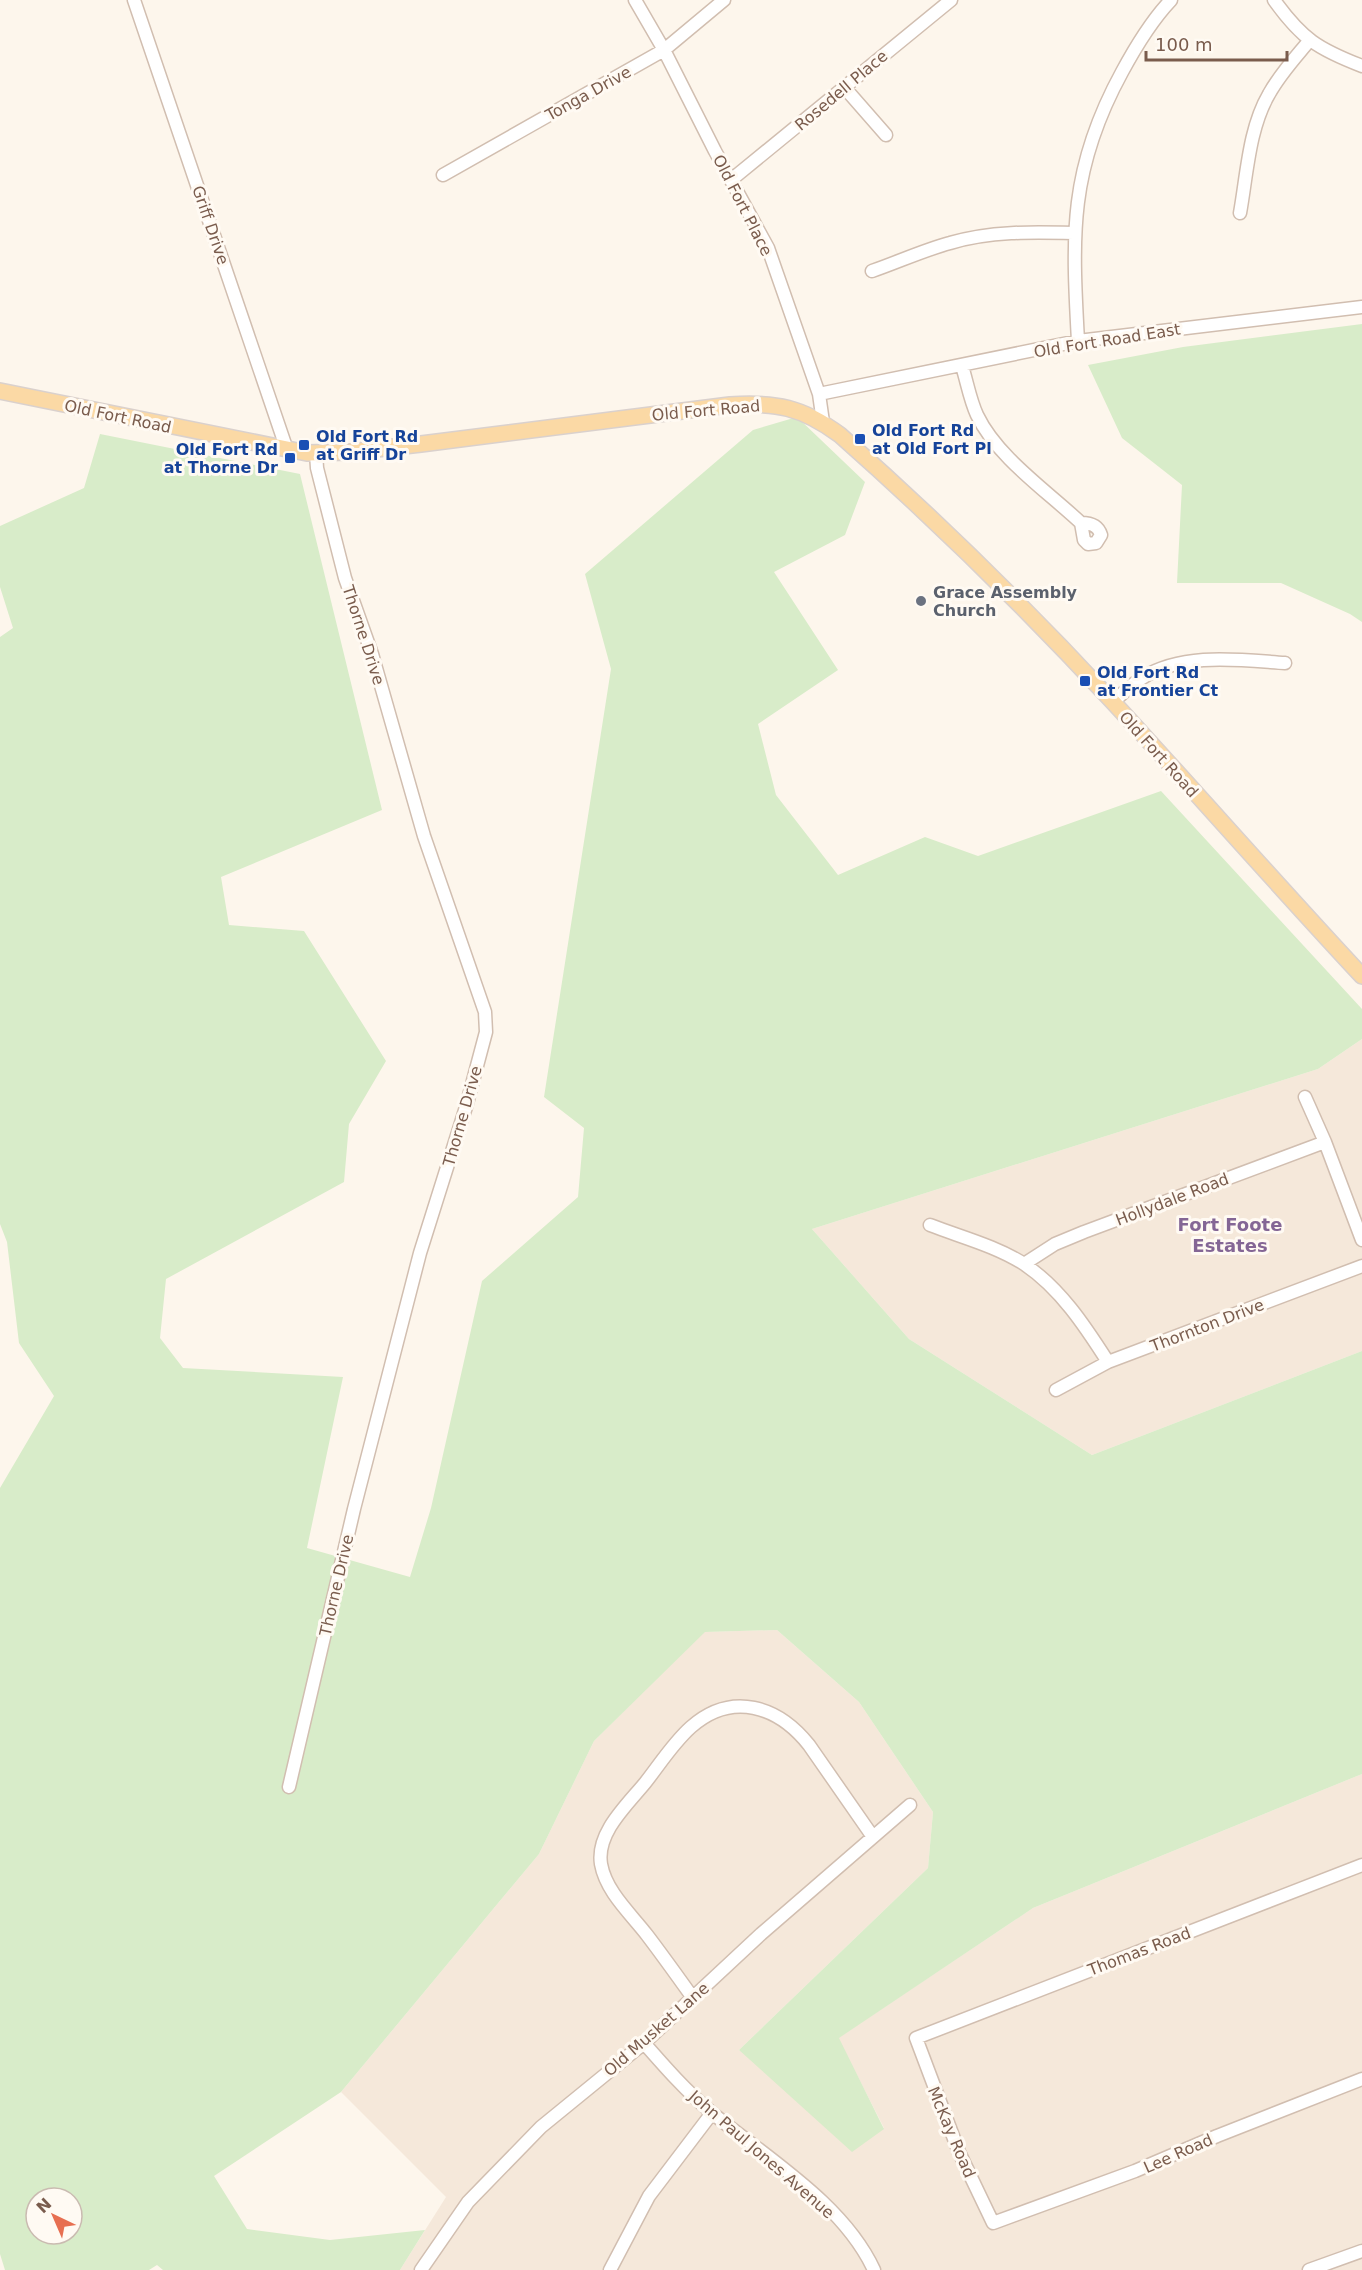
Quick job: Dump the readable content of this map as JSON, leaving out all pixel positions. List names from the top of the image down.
{
  "streets": {
    "main road": ["Old Fort Road"],
    "street": [
      "Rosedell Place",
      "Tonga Drive",
      "Old Fort Place",
      "Griff Drive",
      "Old Fort Road East",
      "Thorne Drive",
      "Hollydale Road",
      "Thornton Drive",
      "Thomas Road",
      "Old Musket Lane",
      "McKay Road",
      "Lee Road",
      "John Paul Jones Avenue"
    ]
  },
  "crossings": [
    ["Rosedell Place", "Old Fort Place"],
    ["Tonga Drive", "Old Fort Place"],
    ["Old Fort Place", "Old Fort Road East"],
    ["Old Fort Place", "Old Fort Road"],
    ["Griff Drive", "Old Fort Road"],
    ["Old Fort Road", "Thorne Drive"],
    ["Thomas Road", "McKay Road"],
    ["Old Musket Lane", "John Paul Jones Avenue"],
    ["McKay Road", "Lee Road"]
  ],
  "districts": ["Fort Foote Estates"],
  "places": {
    "transit": [
      "Old Fort Rd at Old Fort Pl",
      "Old Fort Rd at Griff Dr",
      "Old Fort Rd at Thorne Dr",
      "Old Fort Rd at Frontier Ct"
    ],
    "other": ["Grace Assembly Church"]
  },
  "scale_bar": "100 m",
  "north": "top left"
}
